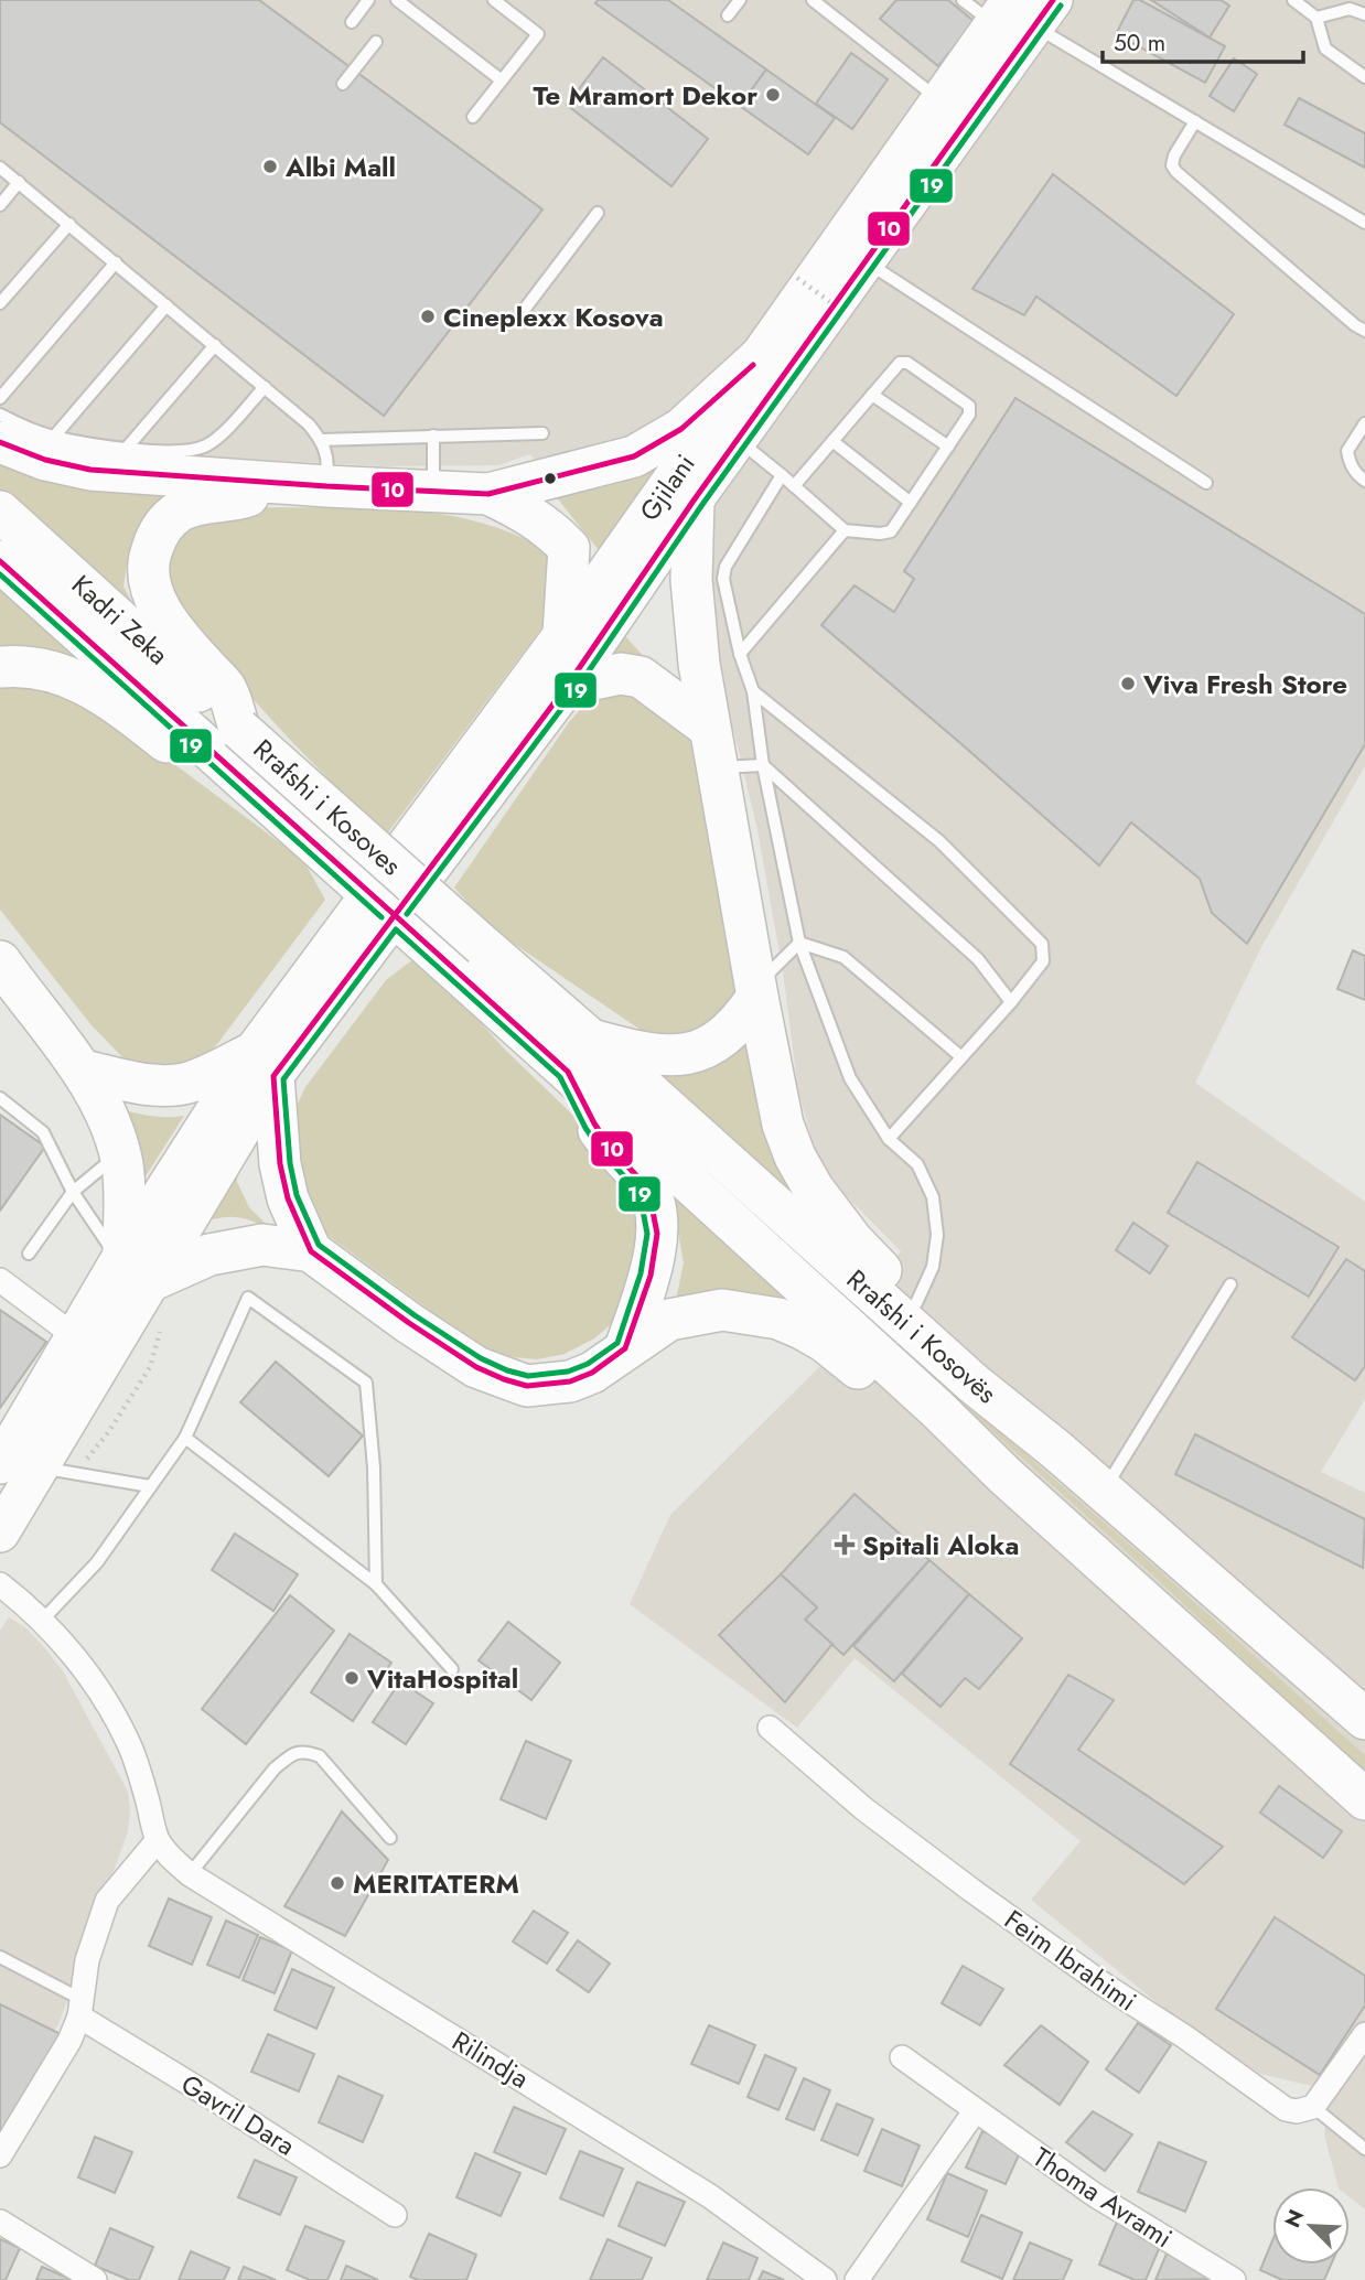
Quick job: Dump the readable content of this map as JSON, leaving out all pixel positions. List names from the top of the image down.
{
  "streets": {
    "highway": ["Kadri Zeka", "Rrafshi i Kosoves", "Rrafshi i Kosovës"],
    "main road": ["Gjilani"],
    "street": [
      "Feim Ibrahimi",
      "Rilindja",
      "Gavril Dara",
      "Thoma Avrami"
    ]
  },
  "crossings": [
    ["Gjilani", "Rrafshi i Kosoves"],
    ["Kadri Zeka", "Rrafshi i Kosoves"],
    ["Rrafshi i Kosoves", "Rrafshi i Kosovës"]
  ],
  "places": {
    "other": [
      "Te Mramort Dekor",
      "Albi Mall",
      "Cineplexx Kosova",
      "Viva Fresh Store",
      "VitaHospital",
      "MERITATERM"
    ],
    "health": ["Spitali Aloka"]
  },
  "lines": ["transit line 10", "transit line 19"],
  "scale_bar": "50 m",
  "north": "top left"
}
